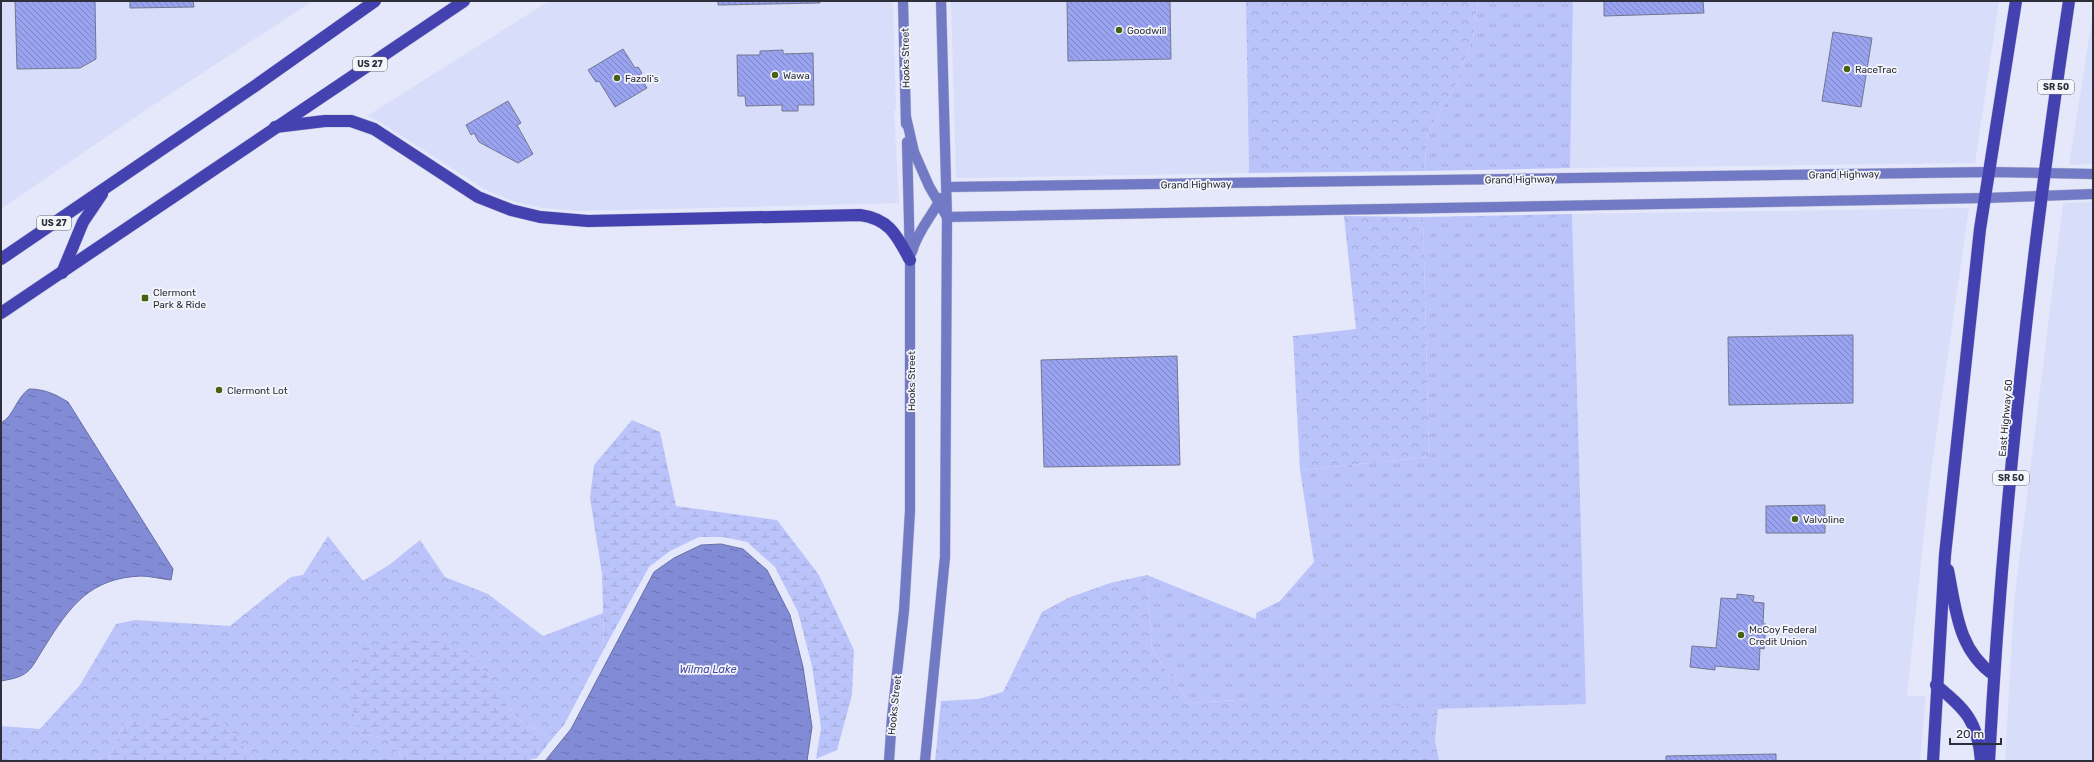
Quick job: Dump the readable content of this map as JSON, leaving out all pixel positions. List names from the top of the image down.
{
  "streets": {
    "highway": ["US 27", "SR 50", "East Highway 50"],
    "street": ["Hooks Street", "Grand Highway"]
  },
  "crossings": [
    ["SR 50", "Grand Highway"],
    ["SR 50", "East Highway 50"],
    ["Grand Highway", "East Highway 50"]
  ],
  "water": ["Wilma Lake"],
  "places": {
    "other": [
      "Goodwill",
      "RaceTrac",
      "Wawa",
      "Fazoli's",
      "Clermont Lot",
      "Valvoline",
      "McCoy Federal Credit Union"
    ],
    "transit": ["Clermont Park & Ride"]
  },
  "scale_bar": "20 m"
}
